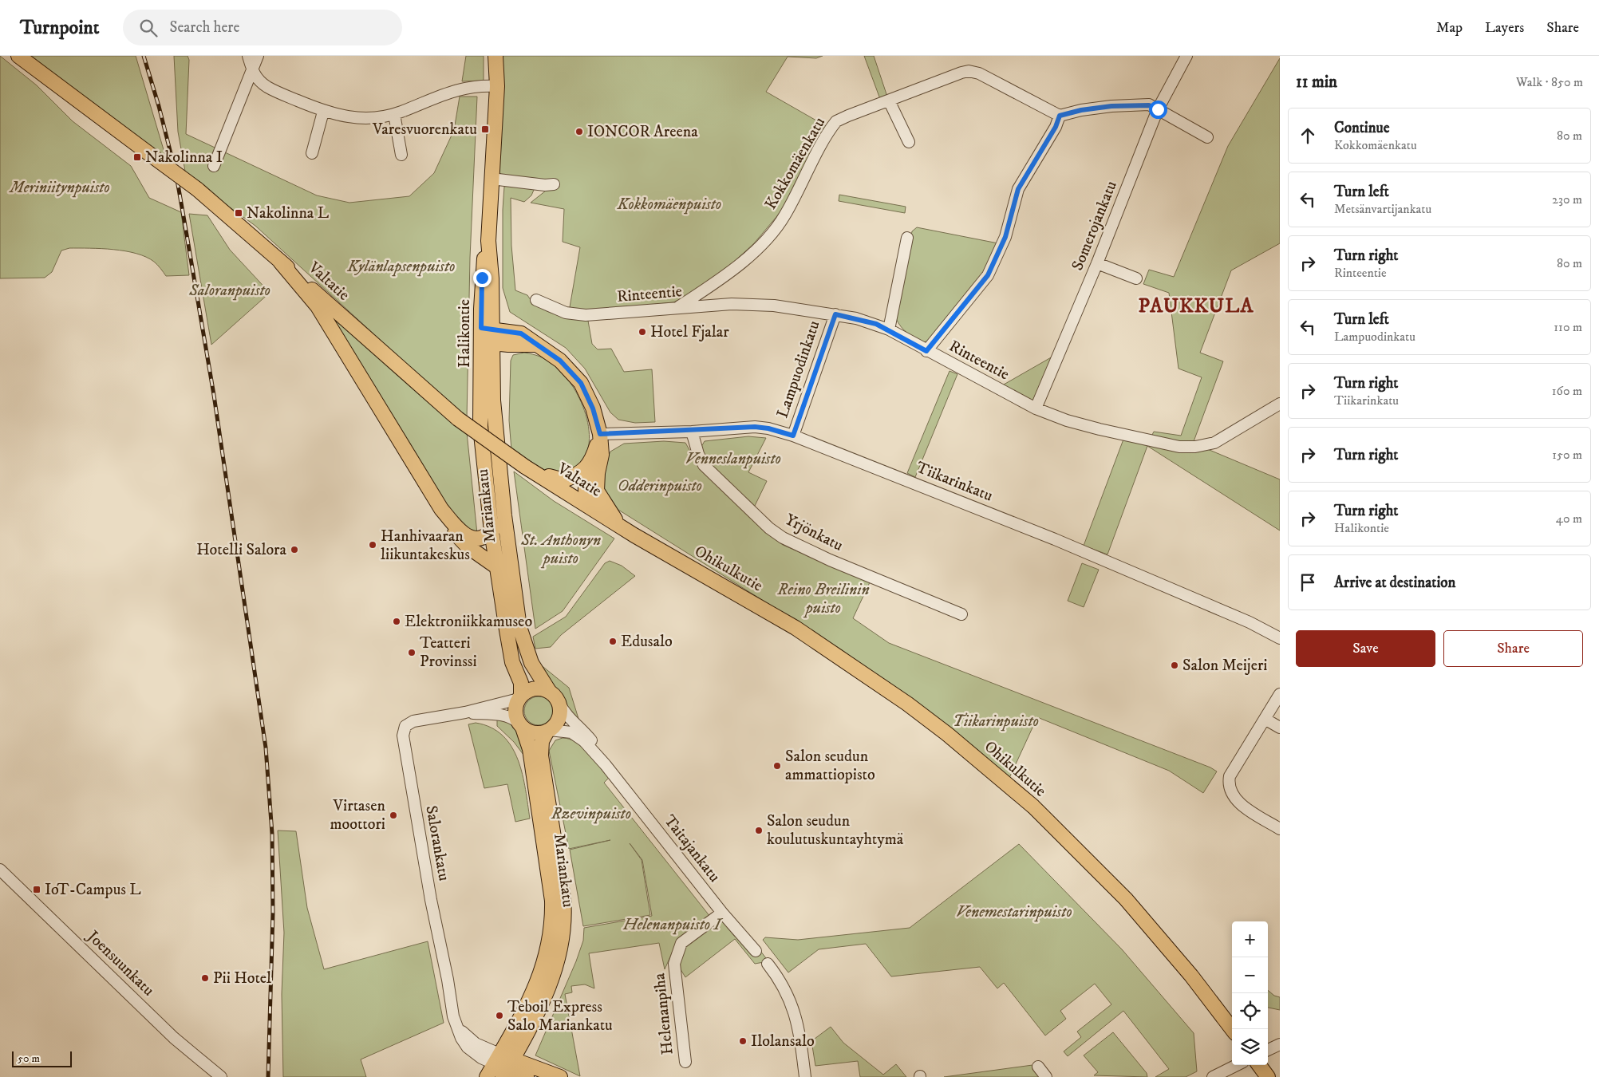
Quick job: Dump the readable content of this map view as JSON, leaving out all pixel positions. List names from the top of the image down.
{
  "streets": {
    "main road": [
      "Valtatie",
      "Halikontie",
      "Mariankatu",
      "Ohikulkutie"
    ],
    "street": [
      "Kokkomäenkatu",
      "Somerojankatu",
      "Rinteentie",
      "Lampuodinkatu",
      "Tiikarinkatu",
      "Yrjönkatu",
      "Salorankatu",
      "Taitajankatu",
      "Joensuunkatu",
      "Helenanpiha"
    ]
  },
  "crossings": [
    ["Kokkomäenkatu", "Rinteentie"],
    ["Somerojankatu", "Rinteentie"],
    ["Valtatie", "Ohikulkutie"],
    ["Rinteentie", "Lampuodinkatu"],
    ["Halikontie", "Mariankatu"],
    ["Lampuodinkatu", "Tiikarinkatu"],
    ["Tiikarinkatu", "Yrjönkatu"],
    ["Mariankatu", "Salorankatu"],
    ["Mariankatu", "Taitajankatu"],
    ["Salorankatu", "Taitajankatu"],
    ["Taitajankatu", "Helenanpiha"]
  ],
  "districts": ["PAUKKULA"],
  "parks": [
    "Meriniitynpuisto",
    "Kokkomäenpuisto",
    "Kylänlapsenpuisto",
    "Saloranpuisto",
    "Venneslanpuisto",
    "Odderinpuisto",
    "St. Anthonyn puisto",
    "Reino Breilinin puisto",
    "Tiikarinpuisto",
    "Rzevinpuisto",
    "Venemestarinpuisto",
    "Helenanpuisto I"
  ],
  "places": {
    "transit": [
      "Varesvuorenkatu",
      "Nakolinna I",
      "Nakolinna L",
      "IoT-Campus L"
    ],
    "other": [
      "IONCOR Areena",
      "Hotel Fjalar",
      "Hanhivaaran liikuntakeskus",
      "Hotelli Salora",
      "Elektroniikkamuseo",
      "Edusalo",
      "Teatteri Provinssi",
      "Salon Meijeri",
      "Salon seudun ammattiopisto",
      "Virtasen moottori",
      "Salon seudun koulutuskuntayhtymä",
      "Pii Hotel",
      "Teboil Express Salo Mariankatu",
      "Ilolansalo"
    ]
  },
  "scale_bar": "50 m",
  "page": {
    "header": "Turnpoint",
    "search": "Search here",
    "nav": ["Map", "Layers", "Share"],
    "heading": ["11 min", "Walk · 850 m"],
    "list": [
      ["Continue", "Kokkomäenkatu", "80 m"],
      ["Turn left", "Metsänvartijankatu", "230 m"],
      ["Turn right", "Rinteentie", "80 m"],
      ["Turn left", "Lampuodinkatu", "110 m"],
      ["Turn right", "Tiikarinkatu", "160 m"],
      ["Turn right", "150 m"],
      ["Turn right", "Halikontie", "40 m"],
      "Arrive at destination"
    ],
    "buttons": ["Save", "Share"],
    "map_buttons": ["+", "−"],
    "scale": "50 m"
  }
}
